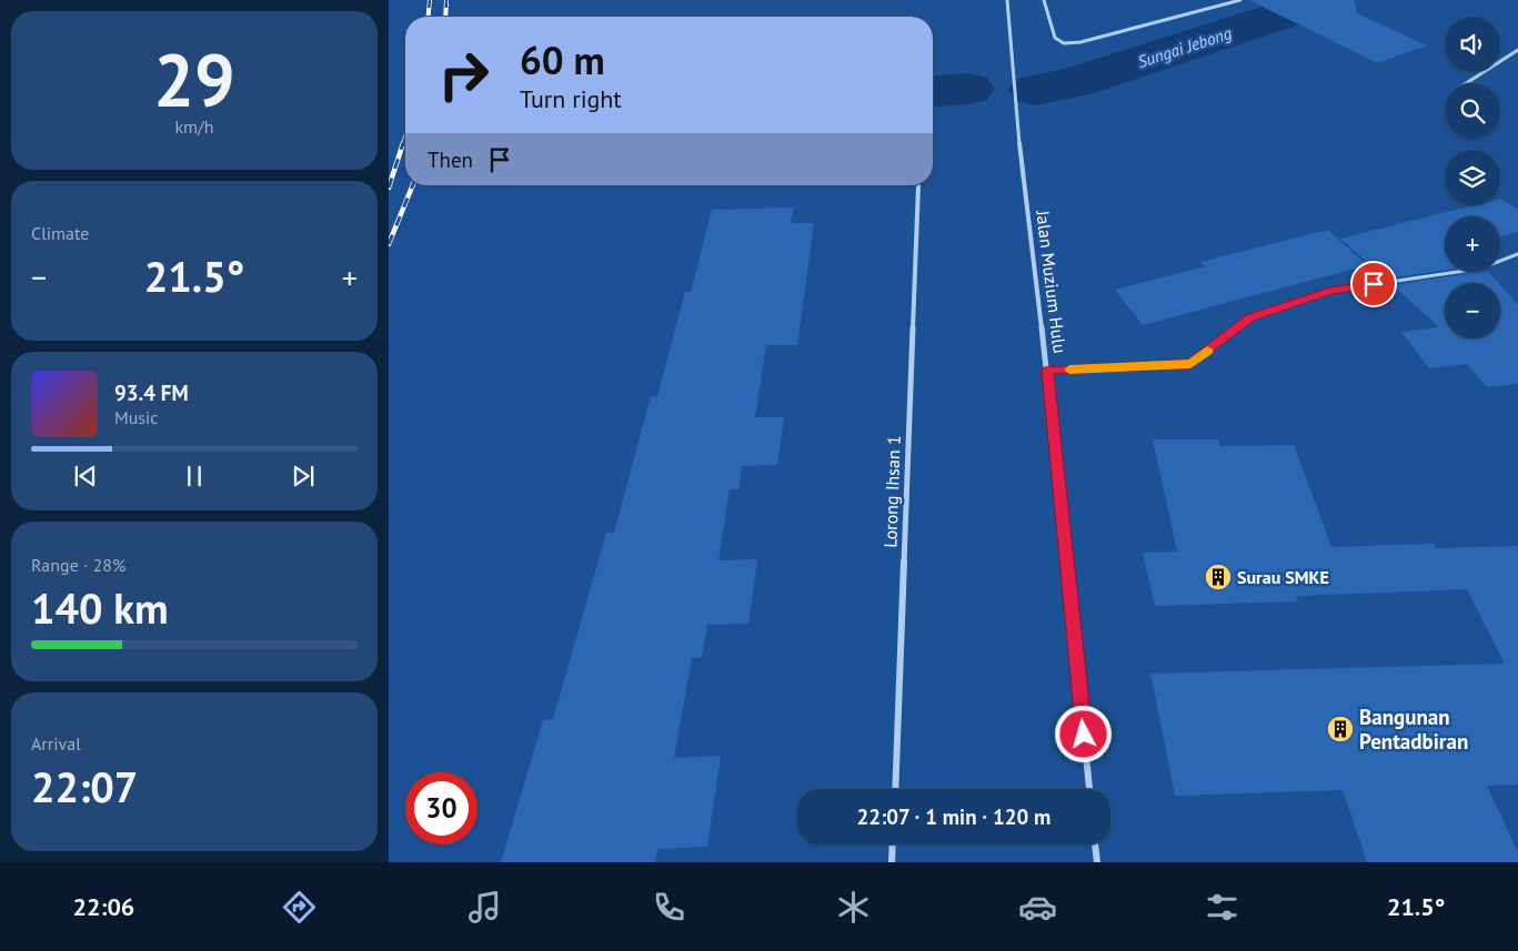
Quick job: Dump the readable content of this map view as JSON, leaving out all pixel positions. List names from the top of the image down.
{
  "streets": {
    "street": ["Jalan Muzium Hulu", "Lorong Ihsan 1"]
  },
  "water": ["Sungai Jebong"],
  "places": {
    "building": ["Surau SMKE", "Bangunan Pentadbiran"]
  },
  "page": {
    "tile": [
      ["29", "km/h"],
      "Climate",
      ["Range · 28%", "140 km"],
      ["Arrival", "22:07"]
    ],
    "map_buttons": ["+", "−"],
    "turn": ["60 m", "Turn right"],
    "then": "Then",
    "heat": ["−", "21.5°", "+"],
    "song": ["93.4 FM", "Music"],
    "limit": "30",
    "trip": "22:07 · 1 min · 120 m",
    "tabs": ["22:06", "21.5°"]
  }
}
